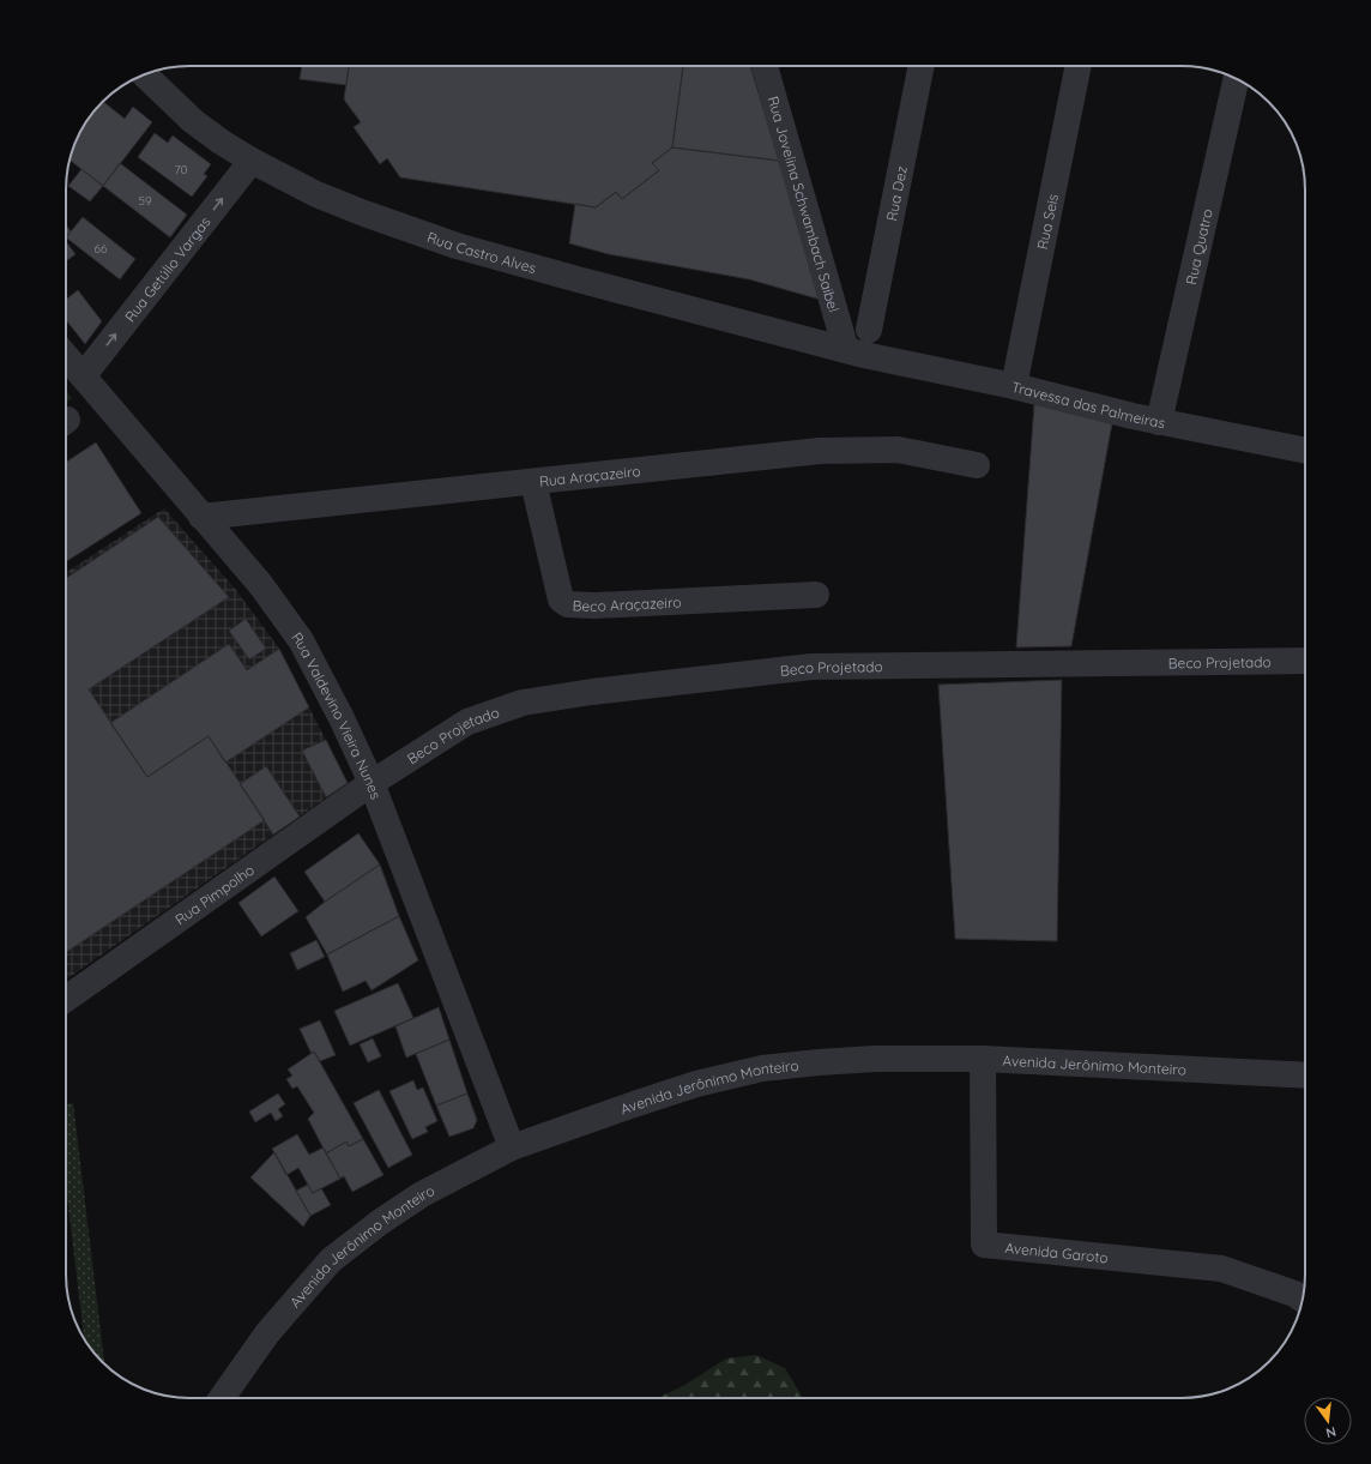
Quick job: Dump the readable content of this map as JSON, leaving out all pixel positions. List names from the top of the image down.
{
  "streets": {
    "street": [
      "Rua Dez",
      "Rua Jovelina Schwambach Saibel",
      "Rua Seis",
      "Rua Quatro",
      "Rua Castro Alves",
      "Rua Getúlio Vargas",
      "Travessa das Palmeiras",
      "Rua Araçazeiro",
      "Beco Araçazeiro",
      "Beco Projetado",
      "Rua Valdevino Vieira Nunes",
      "Rua Pimpolho",
      "Avenida Jerônimo Monteiro",
      "Avenida Garoto"
    ]
  },
  "crossings": [
    ["Rua Jovelina Schwambach Saibel", "Rua Castro Alves"],
    ["Rua Jovelina Schwambach Saibel", "Travessa das Palmeiras"],
    ["Rua Seis", "Travessa das Palmeiras"],
    ["Rua Quatro", "Travessa das Palmeiras"],
    ["Rua Castro Alves", "Rua Getúlio Vargas"],
    ["Rua Castro Alves", "Travessa das Palmeiras"],
    ["Rua Getúlio Vargas", "Rua Valdevino Vieira Nunes"],
    ["Rua Araçazeiro", "Beco Araçazeiro"],
    ["Rua Araçazeiro", "Rua Valdevino Vieira Nunes"],
    ["Beco Projetado", "Rua Valdevino Vieira Nunes"],
    ["Beco Projetado", "Rua Pimpolho"],
    ["Rua Valdevino Vieira Nunes", "Rua Pimpolho"],
    ["Rua Valdevino Vieira Nunes", "Avenida Jerônimo Monteiro"],
    ["Avenida Jerônimo Monteiro", "Avenida Garoto"]
  ],
  "one_way": ["Rua Getúlio Vargas"],
  "house_numbers": ["70", "59", "66"],
  "north": "bottom"
}
